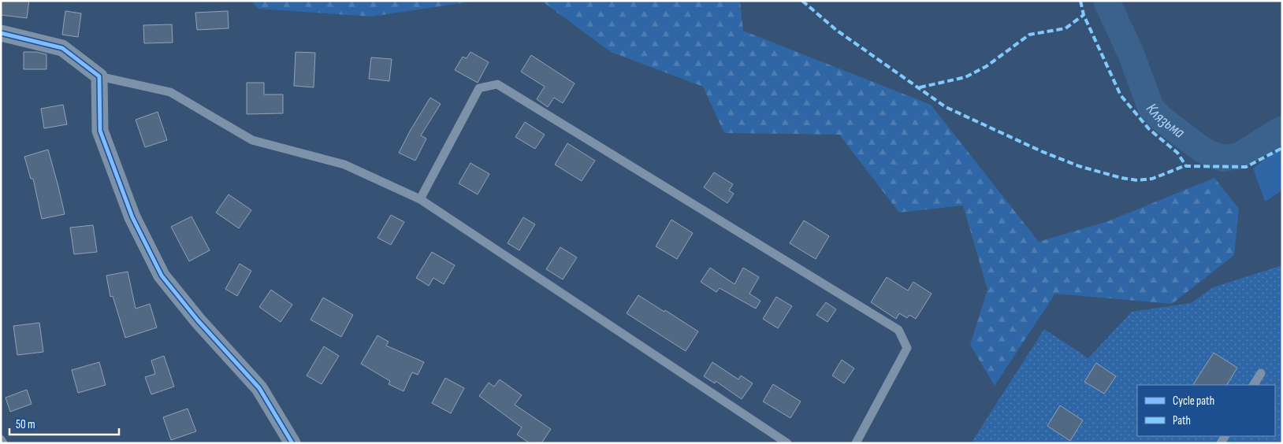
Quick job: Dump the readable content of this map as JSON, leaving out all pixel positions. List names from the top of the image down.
{
  "water": ["Клязьма"],
  "legend": ["Cycle path", "Path"],
  "scale_bar": "50 m"
}
